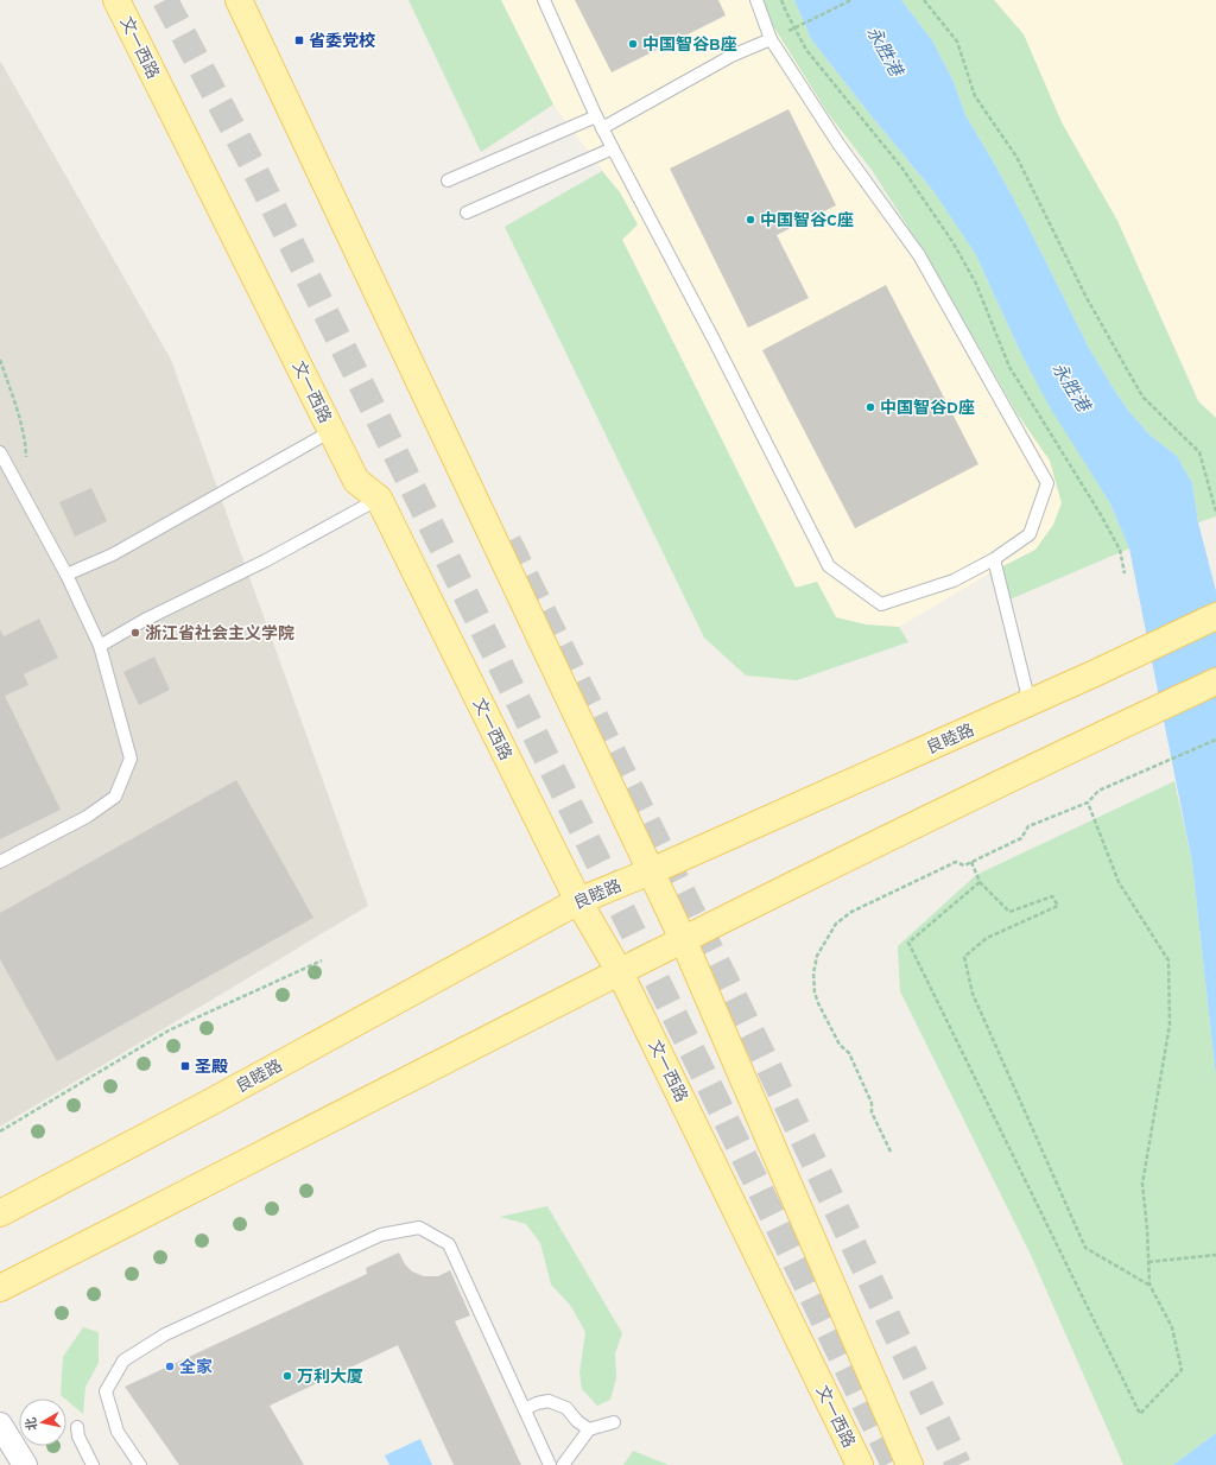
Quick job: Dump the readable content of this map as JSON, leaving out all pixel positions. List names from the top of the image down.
{
  "streets": {
    "main road": ["文一西路", "良睦路"]
  },
  "crossings": [
    ["文一西路", "良睦路"]
  ],
  "water": ["永胜港"],
  "places": {
    "transit": ["省委党校", "圣殿"],
    "other": [
      "中国智谷B座",
      "中国智谷C座",
      "中国智谷D座",
      "浙江省社会主义学院",
      "全家",
      "万利大厦"
    ]
  },
  "north": "left"
}
